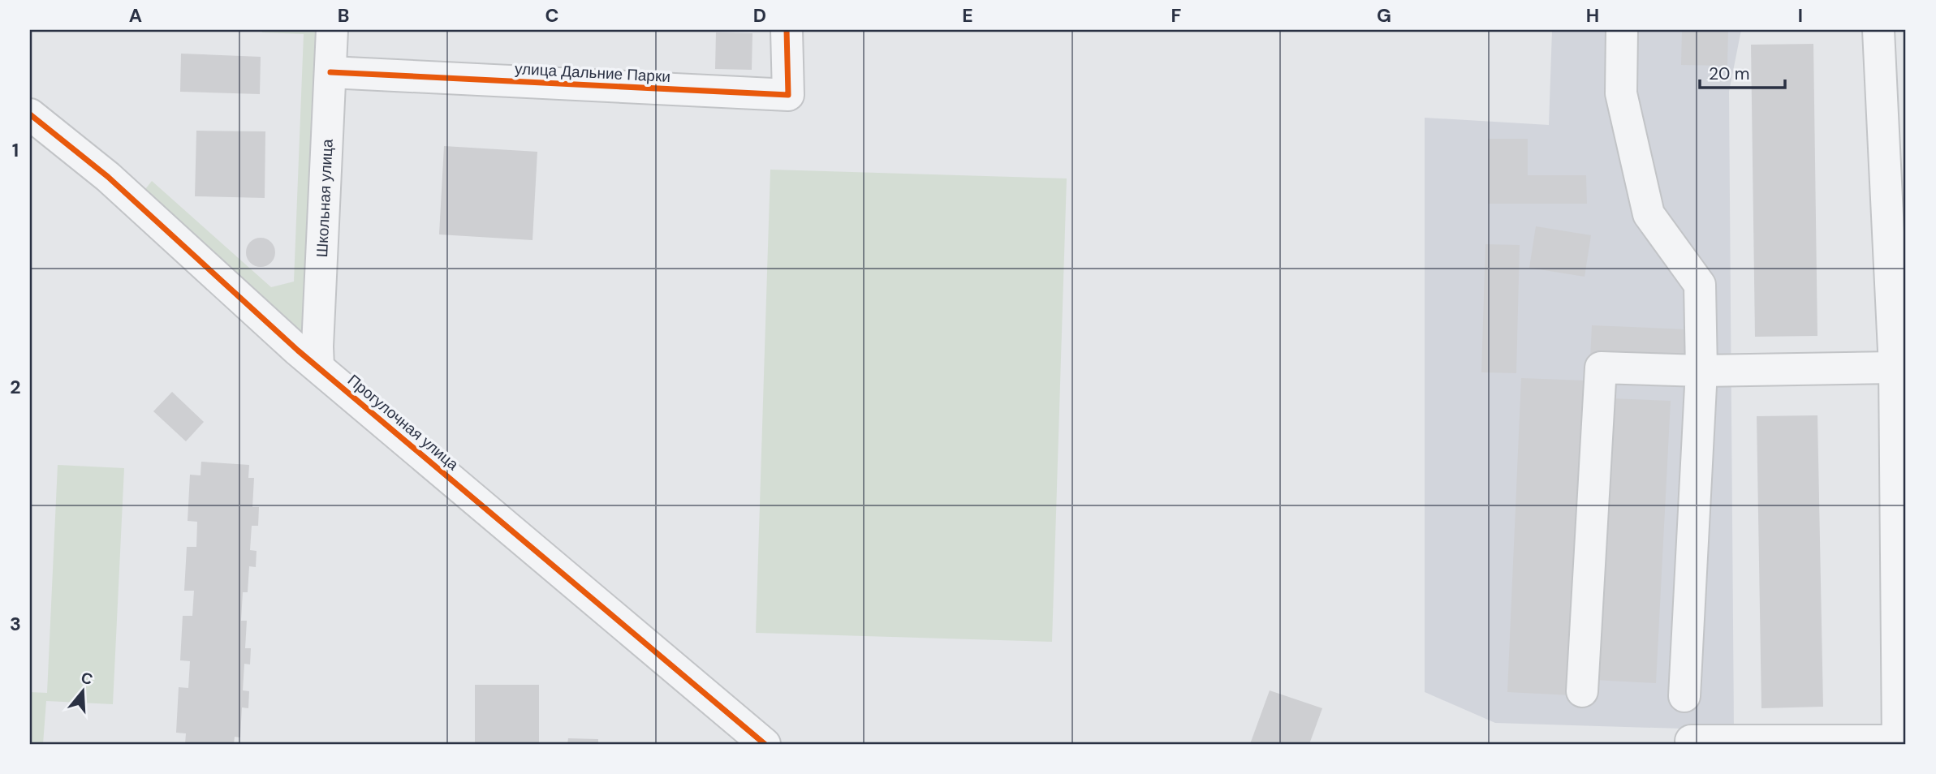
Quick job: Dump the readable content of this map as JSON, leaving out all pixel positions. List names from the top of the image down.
{
  "streets": {
    "street": ["улица Дальние Парки", "Школьная улица", "Прогулочная улица"]
  },
  "crossings": [
    ["улица Дальние Парки", "Школьная улица"],
    ["Школьная улица", "Прогулочная улица"]
  ],
  "scale_bar": "20 m",
  "north": "top",
  "grid": {
    "columns": [
      "A",
      "B",
      "C",
      "D",
      "E",
      "F",
      "G",
      "H",
      "I"
    ],
    "rows": ["1", "2", "3"]
  }
}
